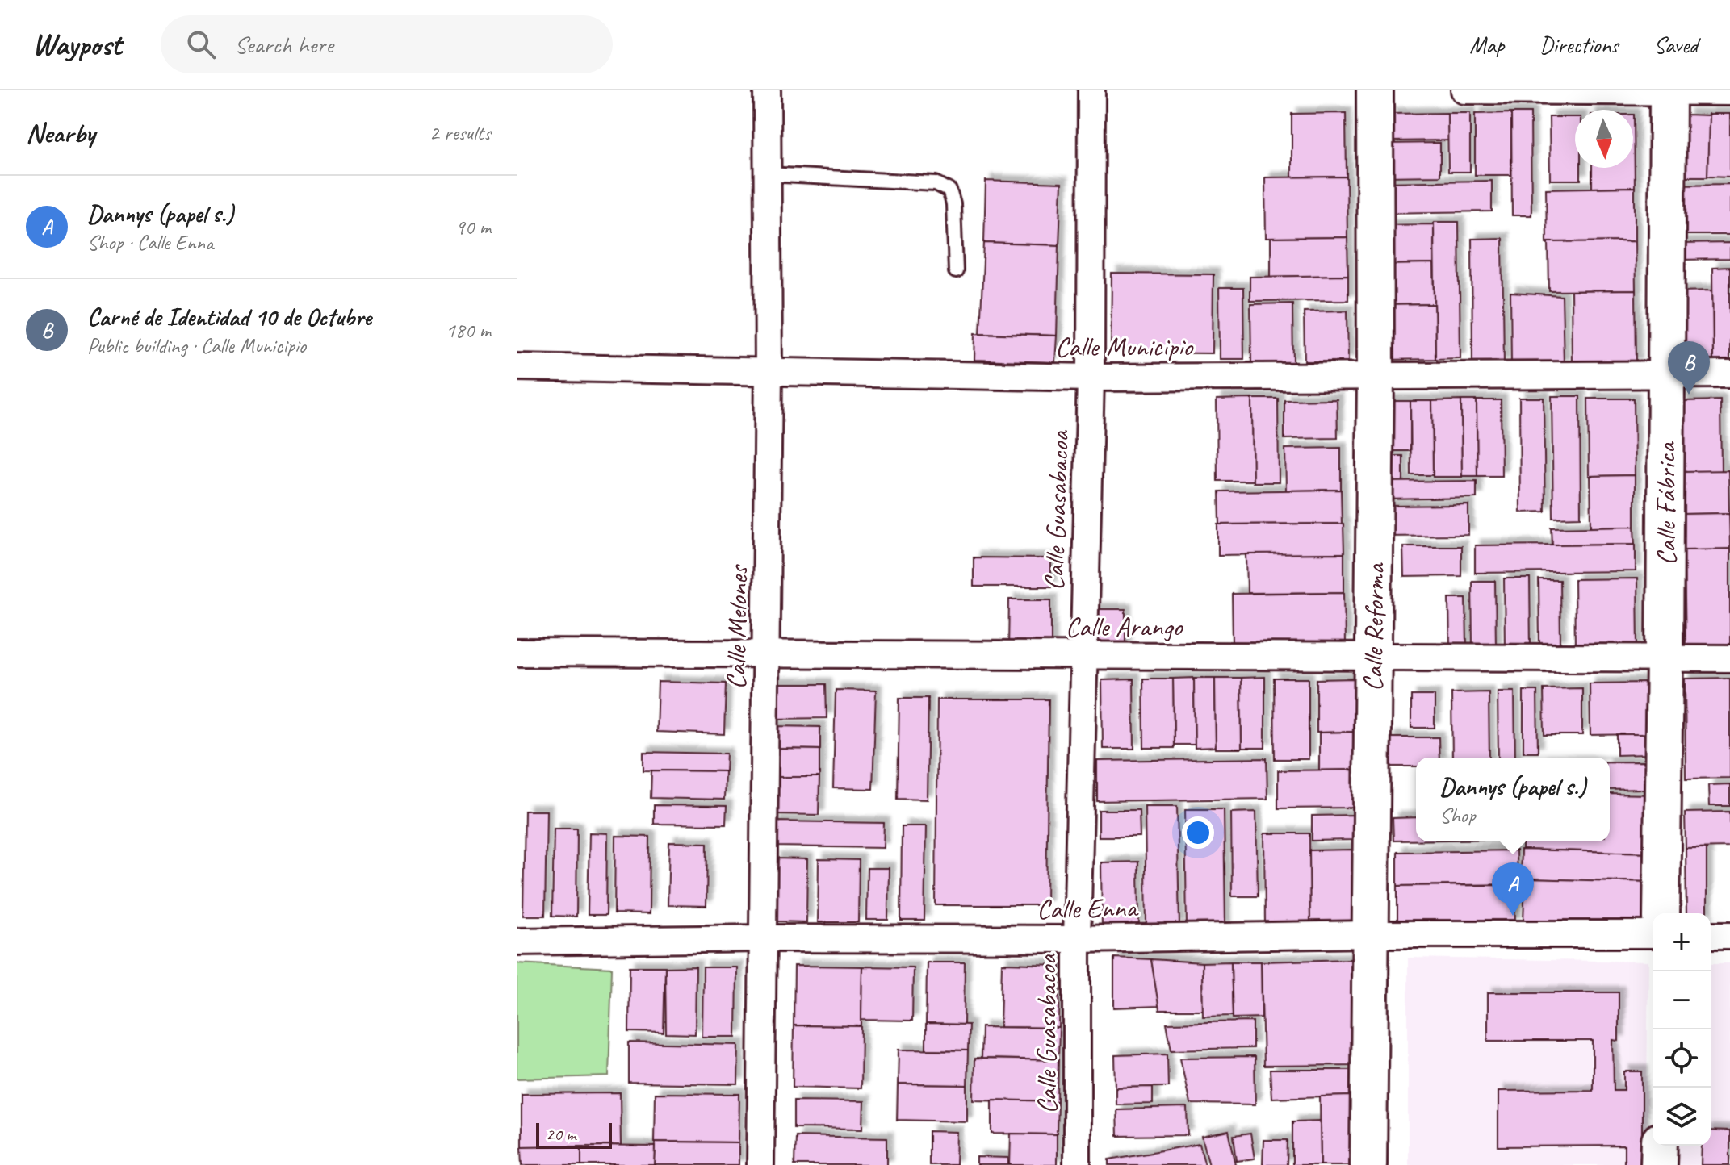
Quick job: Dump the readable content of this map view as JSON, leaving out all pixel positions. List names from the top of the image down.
{
  "streets": {
    "street": [
      "Calle Municipio",
      "Calle Fábrica",
      "Calle Guasabacoa",
      "Calle Arango",
      "Calle Melones",
      "Calle Reforma",
      "Calle Enna"
    ]
  },
  "crossings": [
    ["Calle Municipio", "Calle Fábrica"],
    ["Calle Municipio", "Calle Guasabacoa"],
    ["Calle Municipio", "Calle Melones"],
    ["Calle Municipio", "Calle Reforma"],
    ["Calle Fábrica", "Calle Arango"],
    ["Calle Guasabacoa", "Calle Arango"],
    ["Calle Guasabacoa", "Calle Enna"],
    ["Calle Arango", "Calle Melones"],
    ["Calle Arango", "Calle Reforma"],
    ["Calle Melones", "Calle Enna"],
    ["Calle Reforma", "Calle Enna"]
  ],
  "scale_bar": "20 m",
  "north": "bottom",
  "page": {
    "header": "Waypost",
    "search": "Search here",
    "nav": ["Map", "Directions", "Saved"],
    "heading": ["Nearby", "2 results"],
    "list": [
      {
        "mark": "A",
        "name": "Dannys (papel s.)",
        "note": "Shop · Calle Enna",
        "value": "90 m"
      },
      {
        "mark": "B",
        "name": "Carné de Identidad 10 de Octubre",
        "note": "Public building · Calle Municipio",
        "value": "180 m"
      }
    ],
    "pins": ["B", "A"],
    "popup": ["Dannys (papel s.)", "Shop"],
    "map_buttons": ["+", "−"],
    "scale": "20 m"
  }
}
